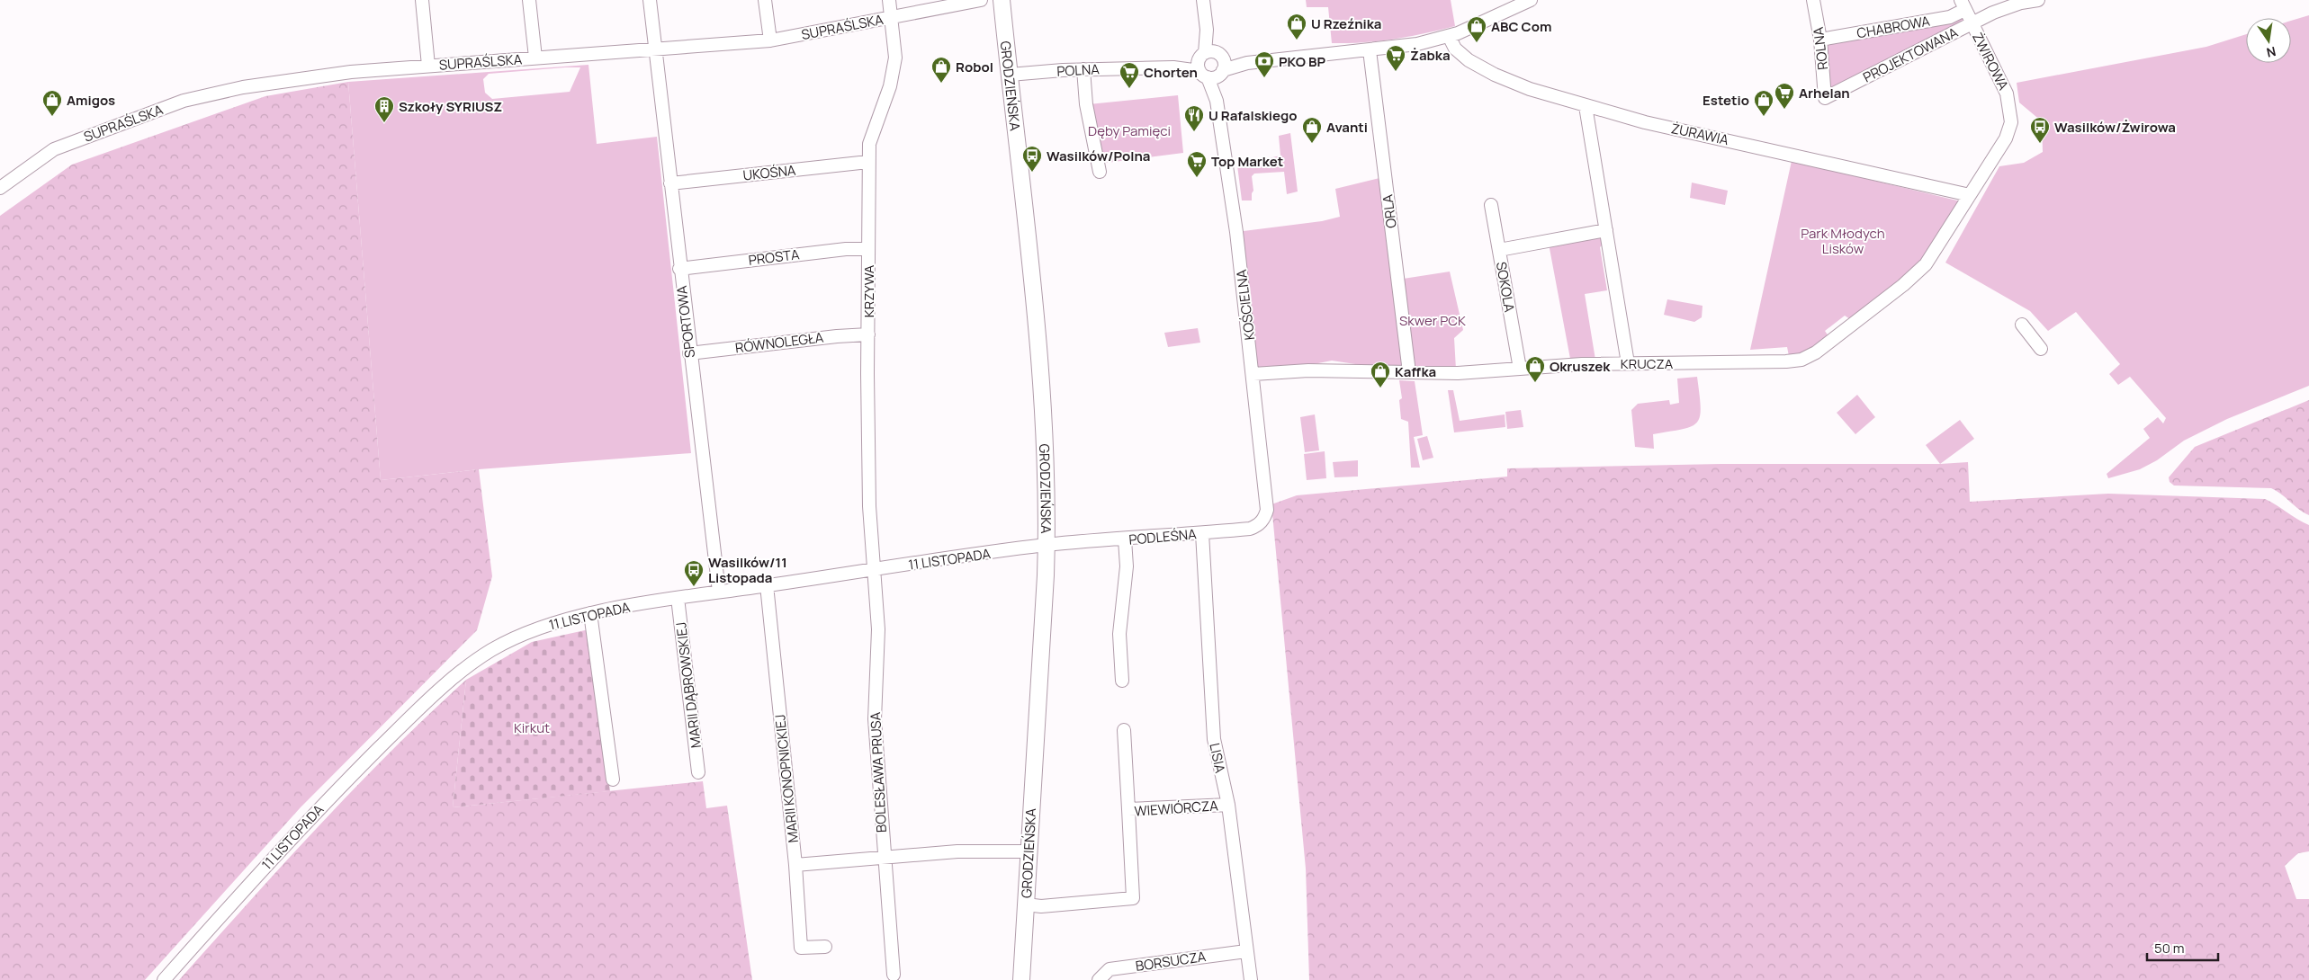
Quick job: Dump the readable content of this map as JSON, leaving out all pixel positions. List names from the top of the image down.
{
  "streets": {
    "main road": ["GRODZIEŃSKA"],
    "street": [
      "SUPRAŚLSKA",
      "CHABROWA",
      "ROLNA",
      "PROJEKTOWANA",
      "ŻWIROWA",
      "POLNA",
      "ŻURAWIA",
      "UKOŚNA",
      "ORLA",
      "PROSTA",
      "SOKOLA",
      "KRZYWA",
      "KOŚCIELNA",
      "SPORTOWA",
      "RÓWNOLEGŁA",
      "KRUCZA",
      "PODLEŚNA",
      "11 LISTOPADA",
      "MARII DĄBROWSKIEJ",
      "LISIA",
      "BOLESŁAWA PRUSA",
      "MARII KONOPNICKIEJ",
      "WIEWIÓRCZA",
      "BORSUCZA"
    ]
  },
  "crossings": [
    ["SUPRAŚLSKA", "KRZYWA"],
    ["SUPRAŚLSKA", "SPORTOWA"],
    ["CHABROWA", "ROLNA"],
    ["CHABROWA", "ŻWIROWA"],
    ["ROLNA", "PROJEKTOWANA"],
    ["PROJEKTOWANA", "ŻWIROWA"],
    ["ŻWIROWA", "ŻURAWIA"],
    ["ŻWIROWA", "KRUCZA"],
    ["POLNA", "GRODZIEŃSKA"],
    ["POLNA", "ŻURAWIA"],
    ["POLNA", "ORLA"],
    ["POLNA", "KOŚCIELNA"],
    ["GRODZIEŃSKA", "PODLEŚNA"],
    ["GRODZIEŃSKA", "11 LISTOPADA"],
    ["GRODZIEŃSKA", "WIEWIÓRCZA"],
    ["ŻURAWIA", "KRUCZA"],
    ["UKOŚNA", "KRZYWA"],
    ["UKOŚNA", "SPORTOWA"],
    ["ORLA", "KRUCZA"],
    ["PROSTA", "KRZYWA"],
    ["PROSTA", "SPORTOWA"],
    ["SOKOLA", "KRUCZA"],
    ["KRZYWA", "RÓWNOLEGŁA"],
    ["KRZYWA", "11 LISTOPADA"],
    ["KRZYWA", "BOLESŁAWA PRUSA"],
    ["KOŚCIELNA", "KRUCZA"],
    ["KOŚCIELNA", "PODLEŚNA"],
    ["SPORTOWA", "RÓWNOLEGŁA"],
    ["SPORTOWA", "11 LISTOPADA"],
    ["PODLEŚNA", "11 LISTOPADA"],
    ["PODLEŚNA", "LISIA"],
    ["11 LISTOPADA", "MARII DĄBROWSKIEJ"],
    ["11 LISTOPADA", "BOLESŁAWA PRUSA"],
    ["11 LISTOPADA", "MARII KONOPNICKIEJ"],
    ["LISIA", "WIEWIÓRCZA"],
    ["LISIA", "BORSUCZA"]
  ],
  "parks": [
    "Dęby Pamięci",
    "Park Młodych Lisków",
    "Skwer PCK",
    "Kirkut"
  ],
  "places": {
    "shop": [
      "U Rzeźnika",
      "ABC Com",
      "Robol",
      "Amigos",
      "Estetio",
      "Avanti",
      "Okruszek",
      "Kaffka"
    ],
    "supermarket": [
      "Żabka",
      "Chorten",
      "Arhelan",
      "Top Market"
    ],
    "bank": ["PKO BP"],
    "building": ["Szkoły SYRIUSZ"],
    "restaurant": ["U Rafalskiego"],
    "bus stop": ["Wasilków/Żwirowa", "Wasilków/Polna", "Wasilków/11 Listopada"]
  },
  "scale_bar": "50 m",
  "north": "bottom"
}
